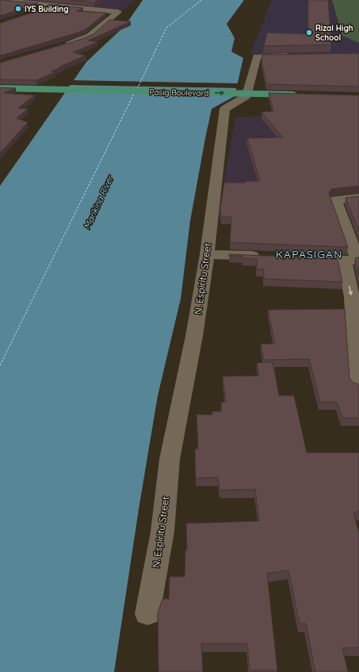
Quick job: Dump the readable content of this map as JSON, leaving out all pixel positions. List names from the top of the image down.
{
  "streets": {
    "main road": ["Pasig Boulevard"],
    "street": ["N. Espiritu Street"]
  },
  "districts": ["KAPASIGAN"],
  "water": ["Marikina River"],
  "places": ["IYS Building", "Rizal High School"]
}
